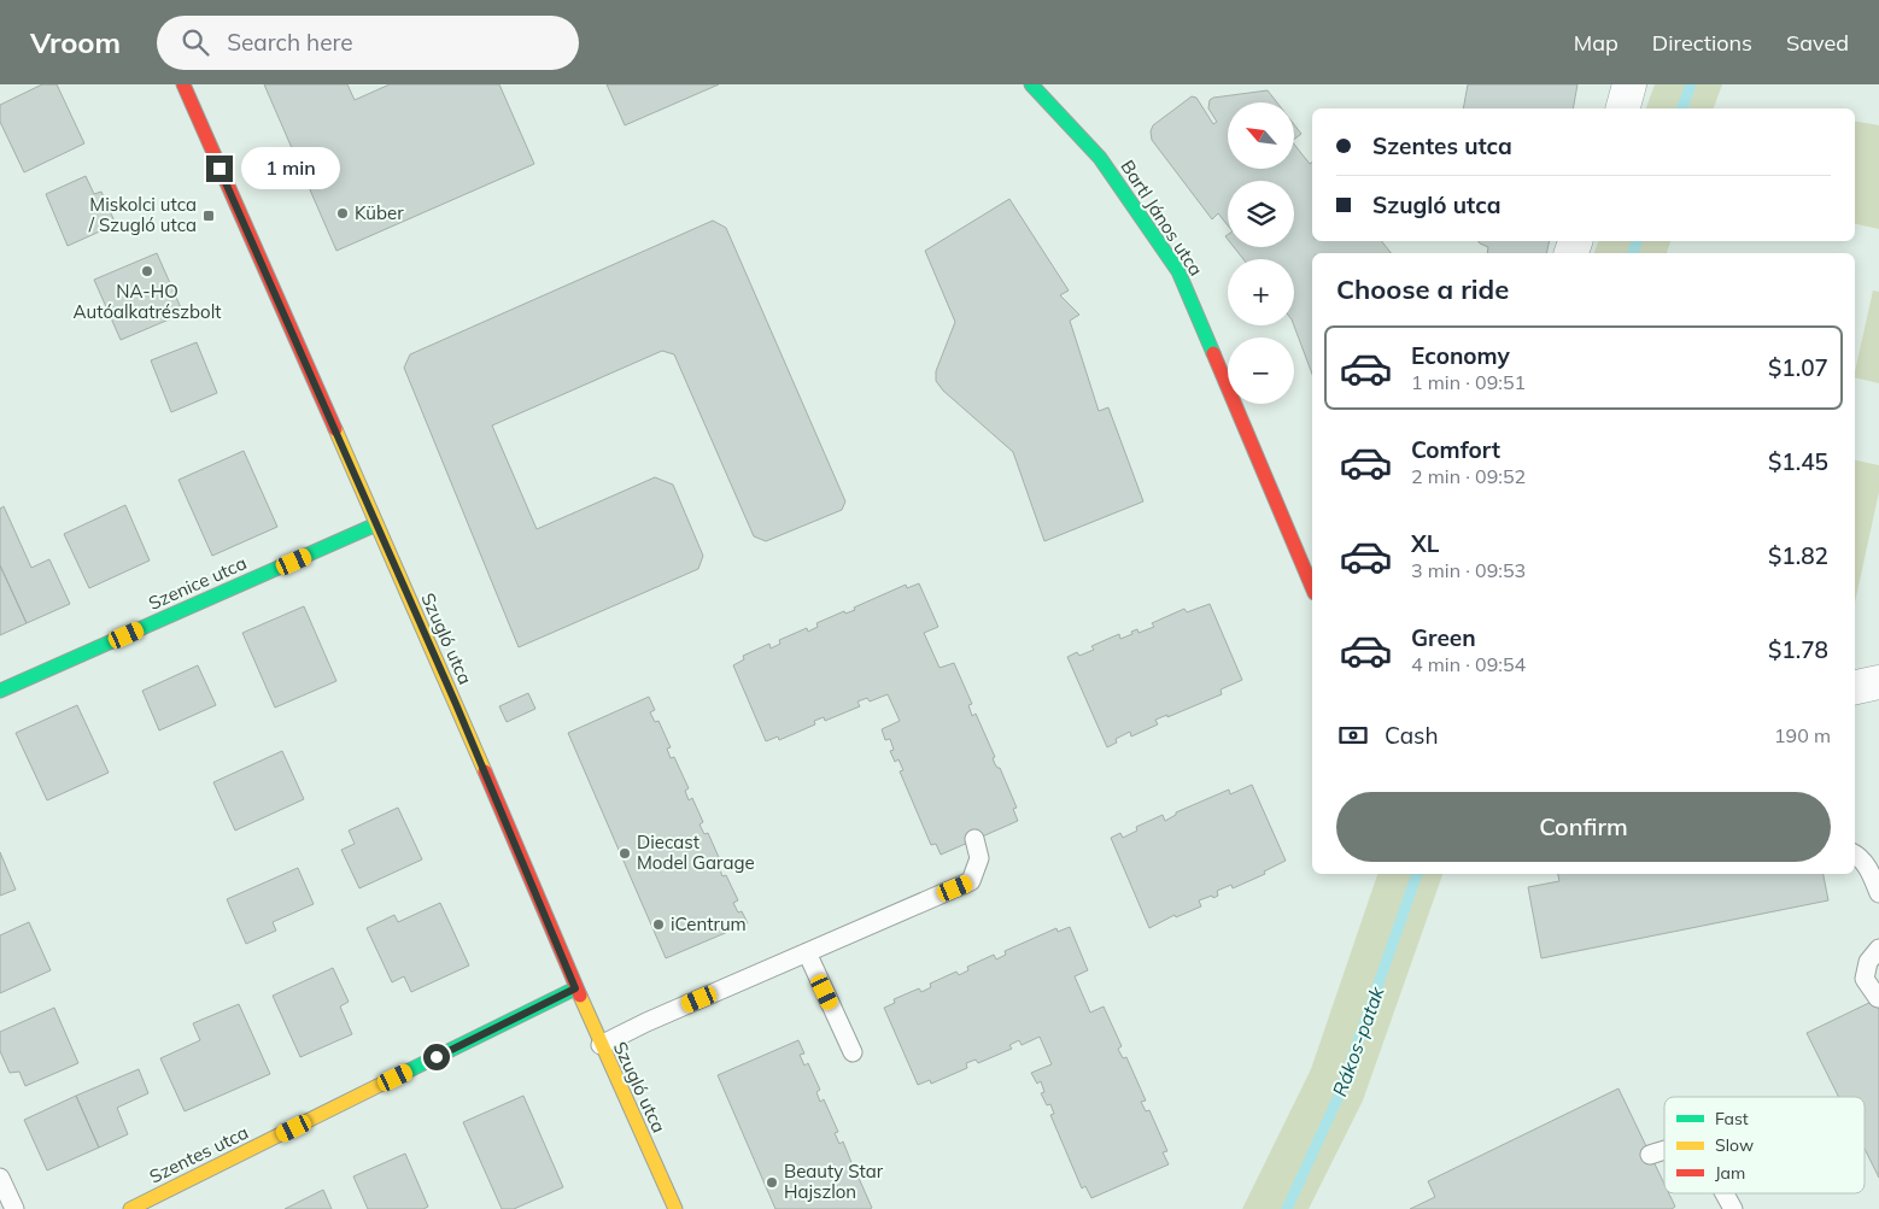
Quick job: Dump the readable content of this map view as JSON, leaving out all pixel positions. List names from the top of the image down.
{
  "streets": {
    "street": [
      "Bartl János utca",
      "Szenice utca",
      "Szugló utca",
      "Szentes utca"
    ]
  },
  "crossings": [
    ["Szenice utca", "Szugló utca"],
    ["Szugló utca", "Szentes utca"]
  ],
  "water": ["Rákos-patak"],
  "places": {
    "other": [
      "Küber",
      "NA-HO Autóalkatrészbolt",
      "Diecast Model Garage",
      "iCentrum",
      "Beauty Star Hajszlon"
    ],
    "transit": ["Miskolci utca / Szugló utca"]
  },
  "legend": ["Fast", "Slow", "Jam"],
  "north": "top left",
  "page": {
    "header": "Vroom",
    "search": "Search here",
    "nav": ["Map", "Directions", "Saved"],
    "map_buttons": ["+", "−"],
    "banner": ["Szentes utca", "Szugló utca"],
    "bubble": "1 min",
    "heading": "Choose a ride",
    "list": [
      {
        "name": "Economy",
        "note": "1 min · 09:51",
        "value": "$1.07"
      },
      {
        "name": "Comfort",
        "note": "2 min · 09:52",
        "value": "$1.45"
      },
      {
        "name": "XL",
        "note": "3 min · 09:53",
        "value": "$1.82"
      },
      {
        "name": "Green",
        "note": "4 min · 09:54",
        "value": "$1.78"
      }
    ],
    "pay": ["Cash", "190 m"],
    "buttons": "Confirm"
  }
}
